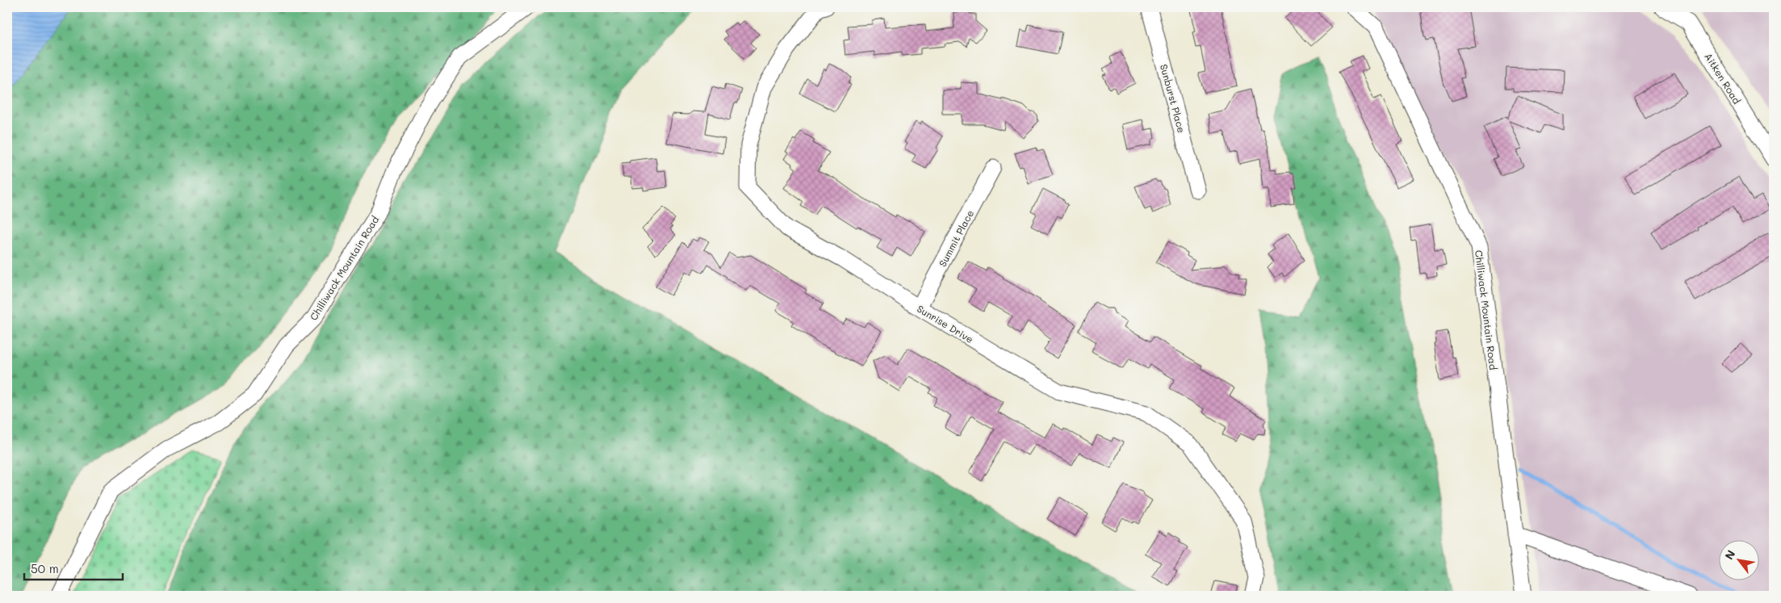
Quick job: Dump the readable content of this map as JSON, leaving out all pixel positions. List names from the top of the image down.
{
  "streets": {
    "street": [
      "Aitken Road",
      "Sunburst Place",
      "Summit Place",
      "Chilliwack Mountain Road",
      "Sunrise Drive"
    ]
  },
  "crossings": [
    ["Summit Place", "Sunrise Drive"]
  ],
  "scale_bar": "50 m",
  "north": "top left"
}
